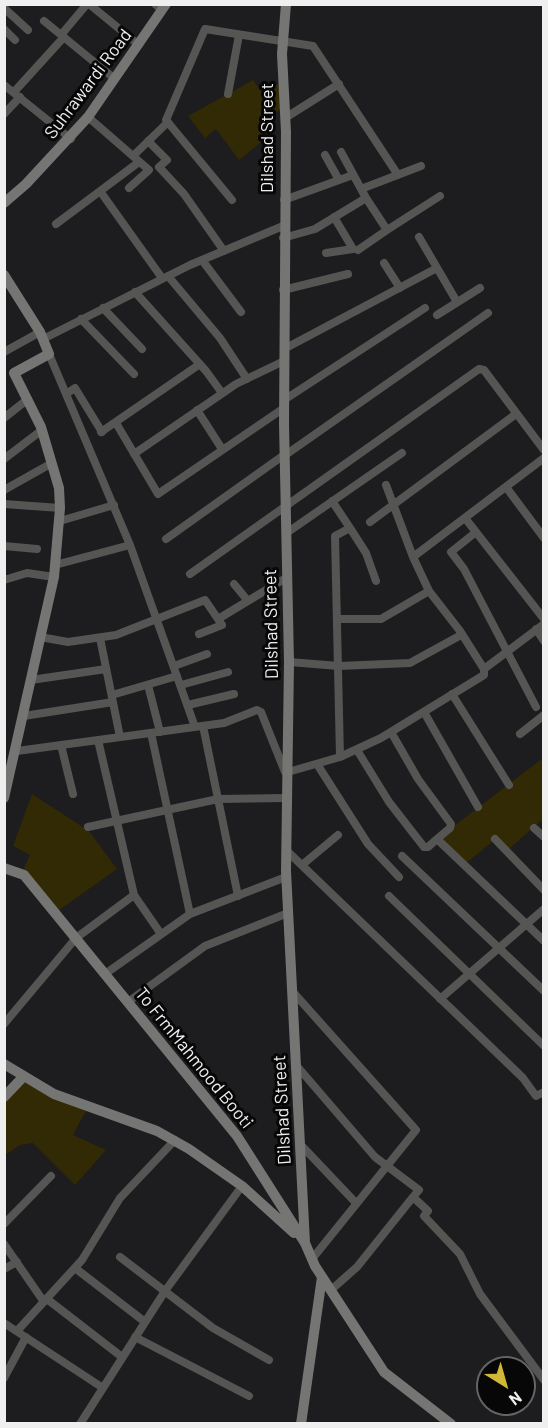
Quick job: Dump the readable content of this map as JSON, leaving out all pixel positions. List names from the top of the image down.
{
  "streets": {
    "street": ["Suhrawardi Road", "Dilshad Street", "To FrmMahmood Booti"]
  },
  "crossings": [
    ["Dilshad Street", "To FrmMahmood Booti"]
  ],
  "north": "bottom right"
}
